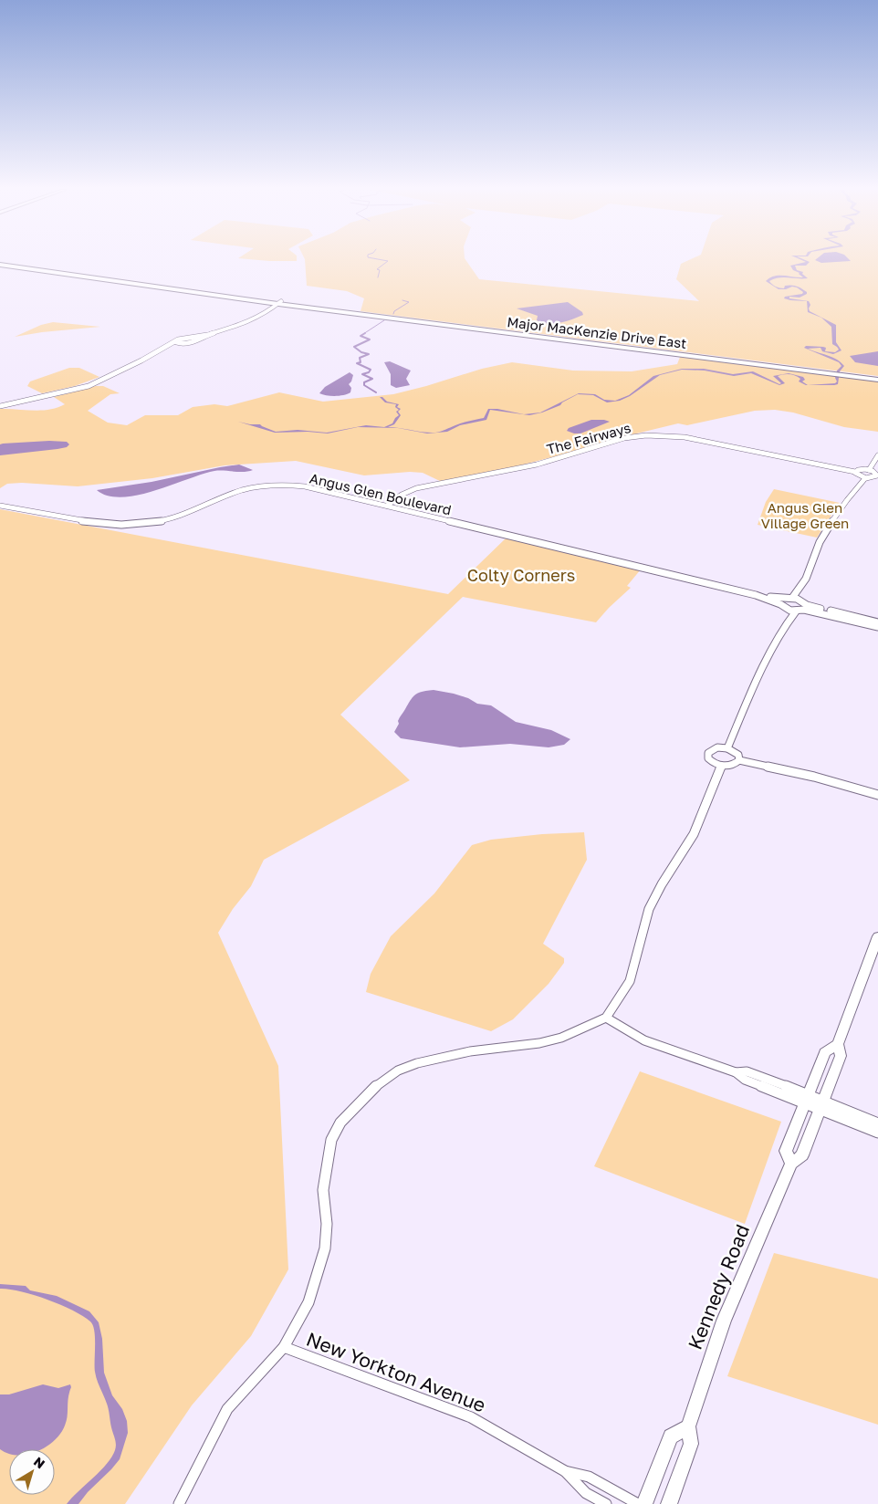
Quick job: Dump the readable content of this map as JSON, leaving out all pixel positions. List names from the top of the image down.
{
  "streets": {
    "main road": ["Major MacKenzie Drive East", "Kennedy Road"],
    "street": ["The Fairways", "Angus Glen Boulevard", "New Yorkton Avenue"]
  },
  "crossings": [
    ["The Fairways", "Angus Glen Boulevard"]
  ],
  "parks": ["Angus Glen Village Green", "Colty Corners"],
  "north": "top right"
}
